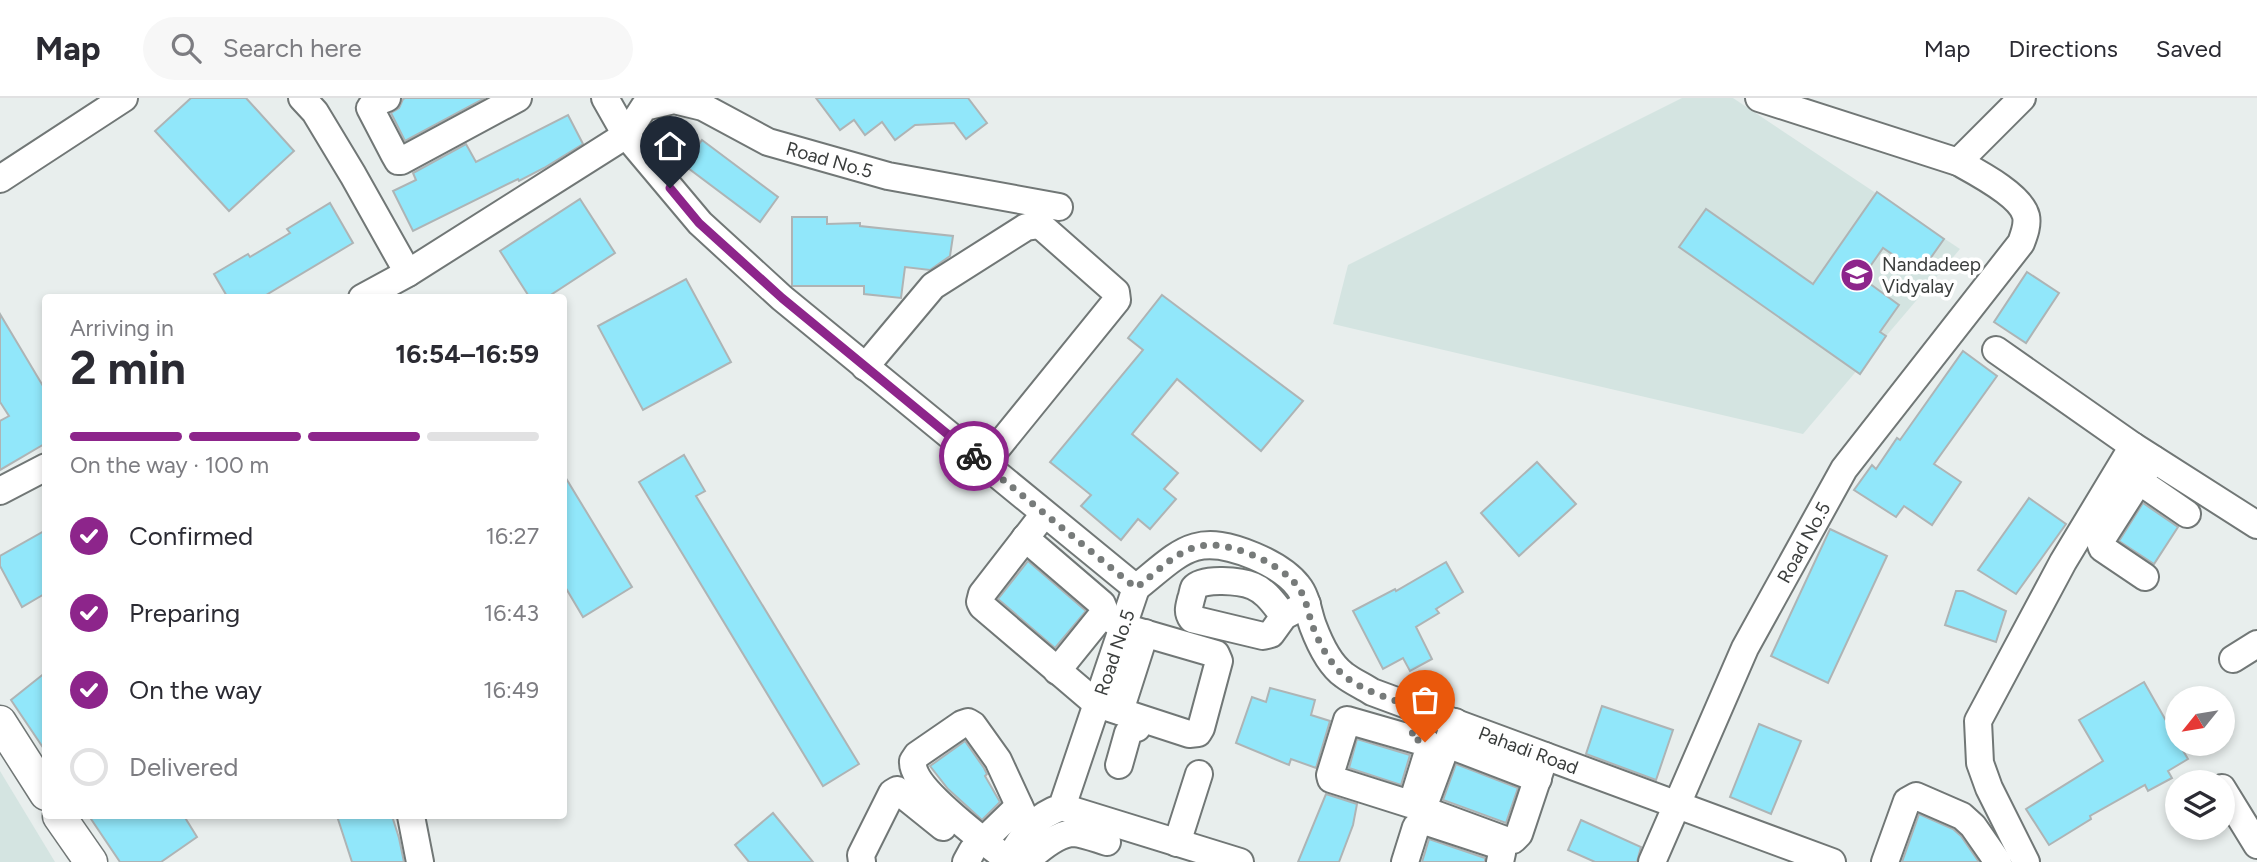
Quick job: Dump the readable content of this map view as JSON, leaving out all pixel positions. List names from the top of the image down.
{
  "streets": {
    "street": ["Road No.5", "Pahadi Road"]
  },
  "crossings": [
    ["Road No.5", "Pahadi Road"]
  ],
  "places": {
    "school or university": ["Nandadeep Vidyalay"]
  },
  "north": "bottom left",
  "page": {
    "header": "Map",
    "search": "Search here",
    "nav": ["Map", "Directions", "Saved"],
    "heading": ["2 min", "Arriving in", "16:54–16:59"],
    "bar": "On the way · 100 m",
    "list": [
      ["Confirmed", "16:27"],
      ["Preparing", "16:43"],
      ["On the way", "16:49"],
      "Delivered"
    ]
  }
}
